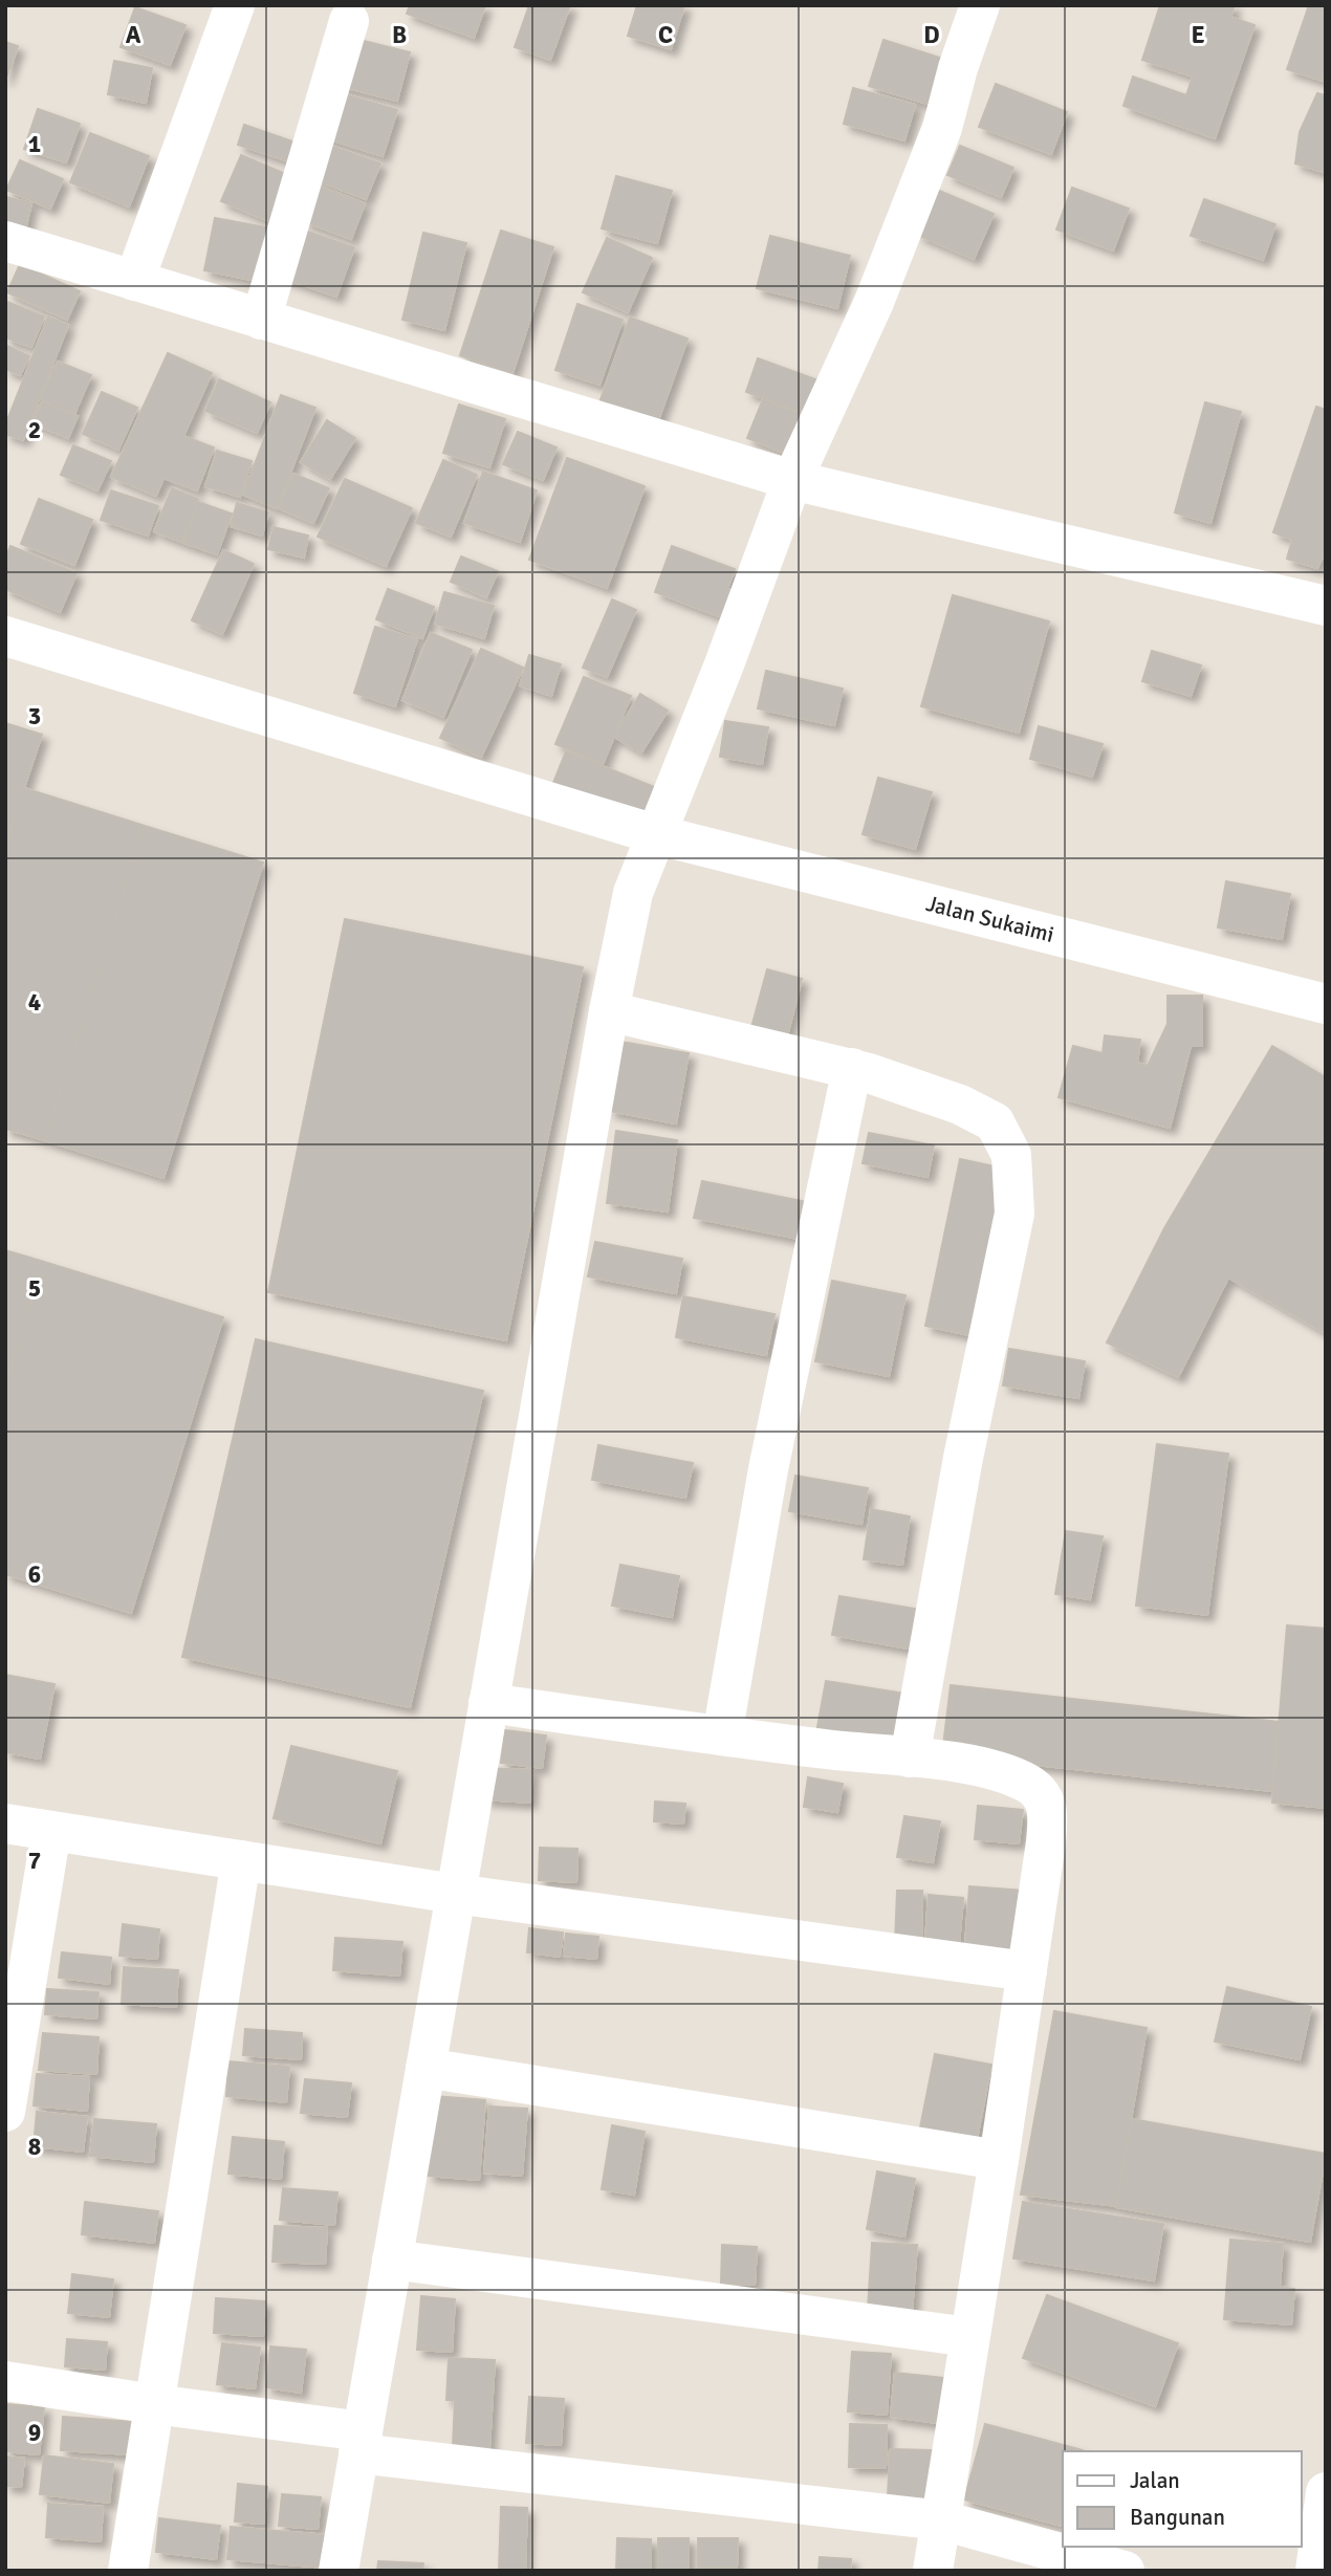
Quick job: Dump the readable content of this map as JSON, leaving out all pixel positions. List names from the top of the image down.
{
  "streets": {
    "street": ["Jalan Sukaimi"]
  },
  "legend": ["Jalan", "Bangunan"],
  "grid": {
    "columns": [
      "A",
      "B",
      "C",
      "D",
      "E"
    ],
    "rows": [
      "1",
      "2",
      "3",
      "4",
      "5",
      "6",
      "7",
      "8",
      "9"
    ]
  }
}
